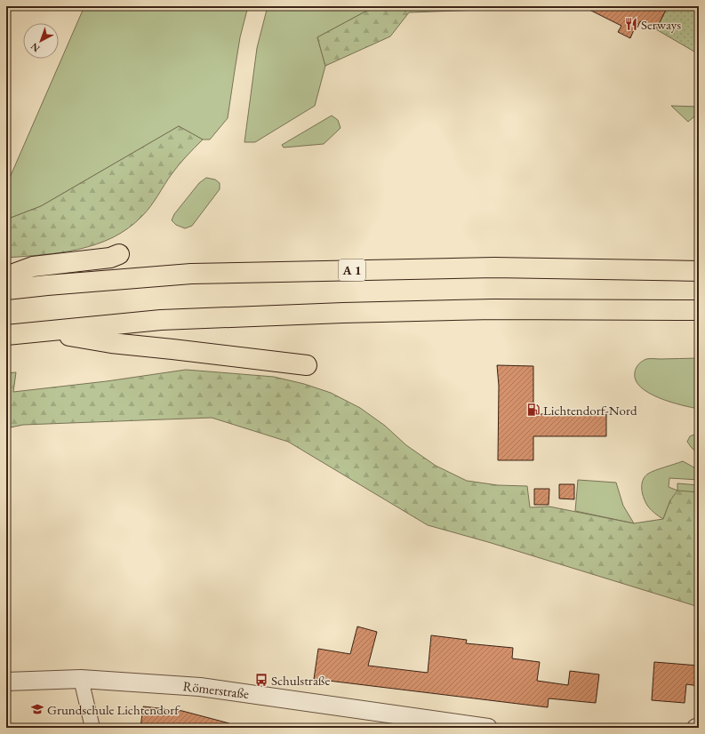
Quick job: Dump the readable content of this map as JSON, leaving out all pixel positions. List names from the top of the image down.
{
  "streets": {
    "highway": ["A 1"],
    "street": ["Römerstraße"]
  },
  "places": {
    "restaurant": ["Serways"],
    "fuel station": ["Lichtendorf-Nord"],
    "bus stop": ["Schulstraße"],
    "school or university": ["Grundschule Lichtendorf"]
  },
  "north": "bottom left"
}
